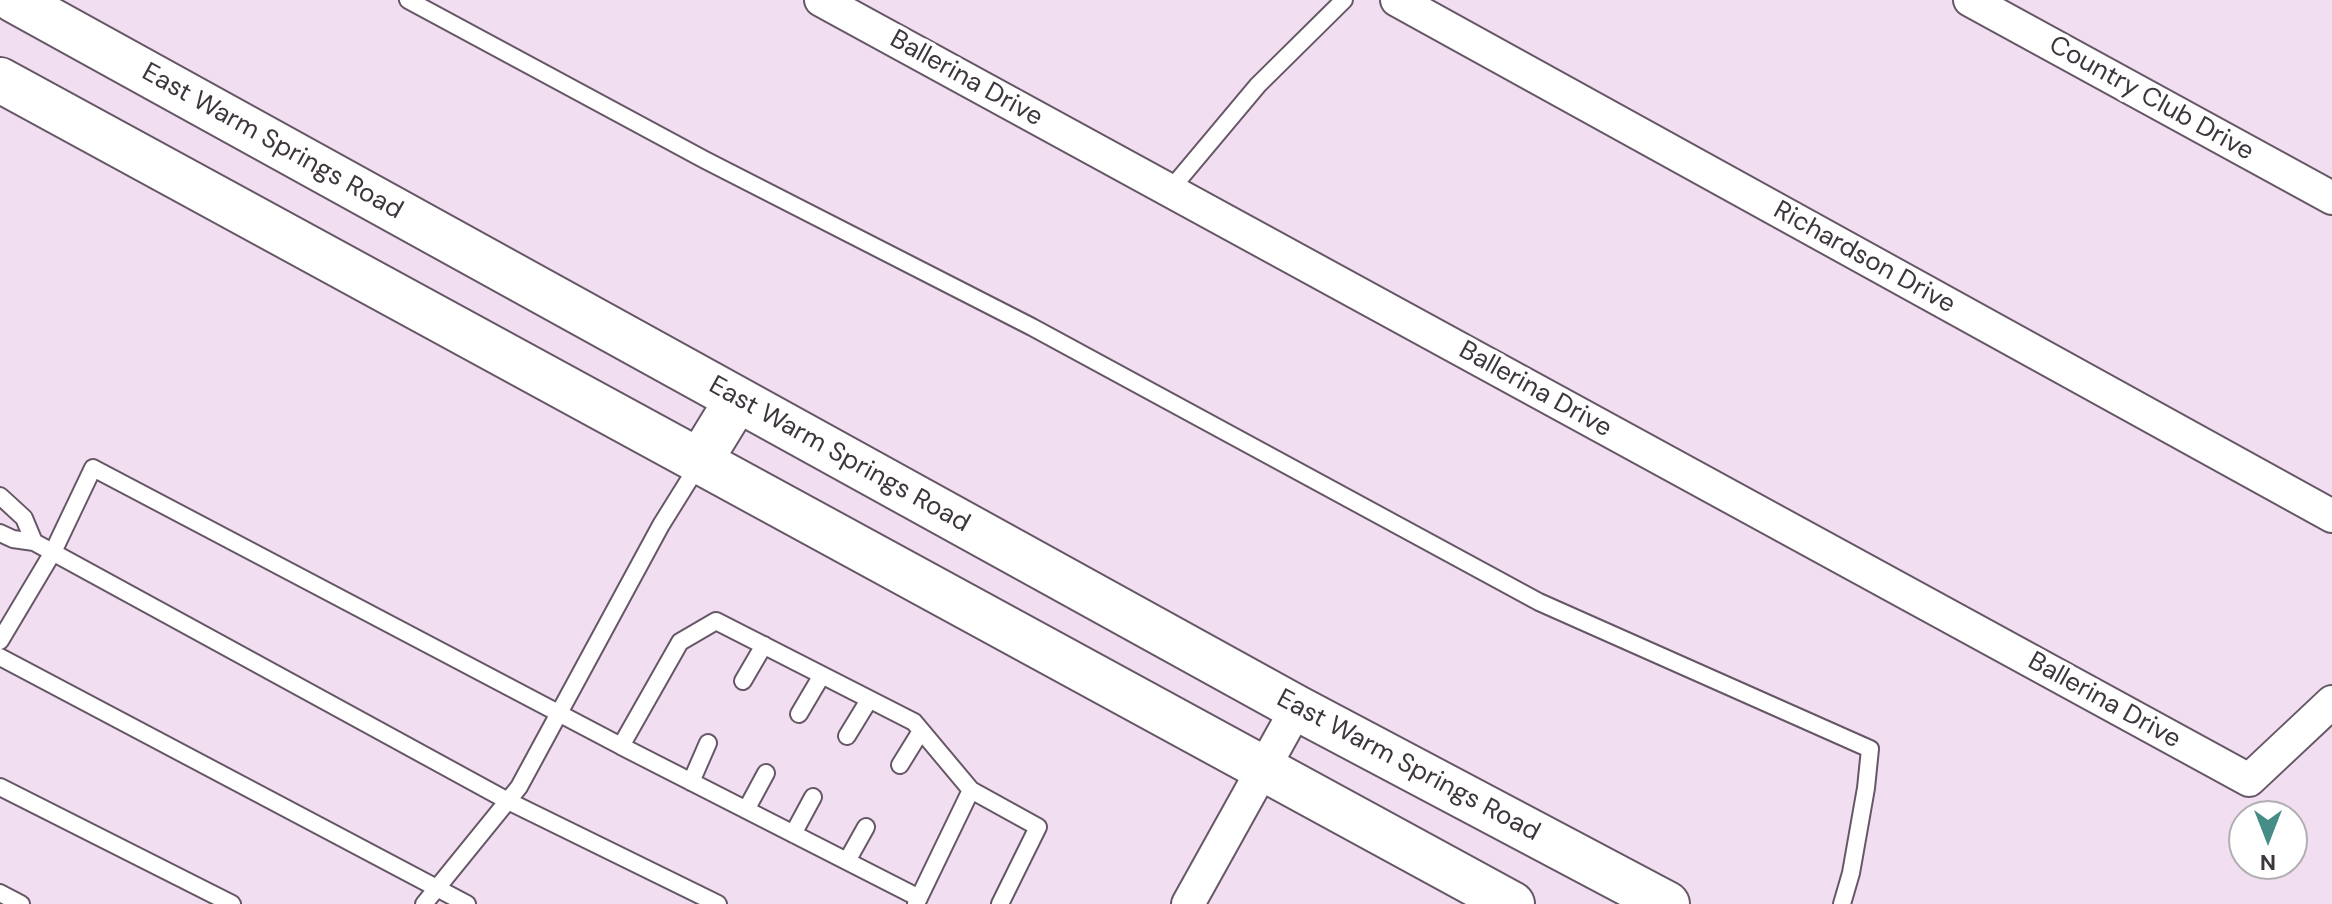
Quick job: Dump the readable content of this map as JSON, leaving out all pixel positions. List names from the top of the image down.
{
  "streets": {
    "main road": ["East Warm Springs Road"],
    "street": ["Ballerina Drive", "Country Club Drive", "Richardson Drive"]
  },
  "north": "bottom"
}
